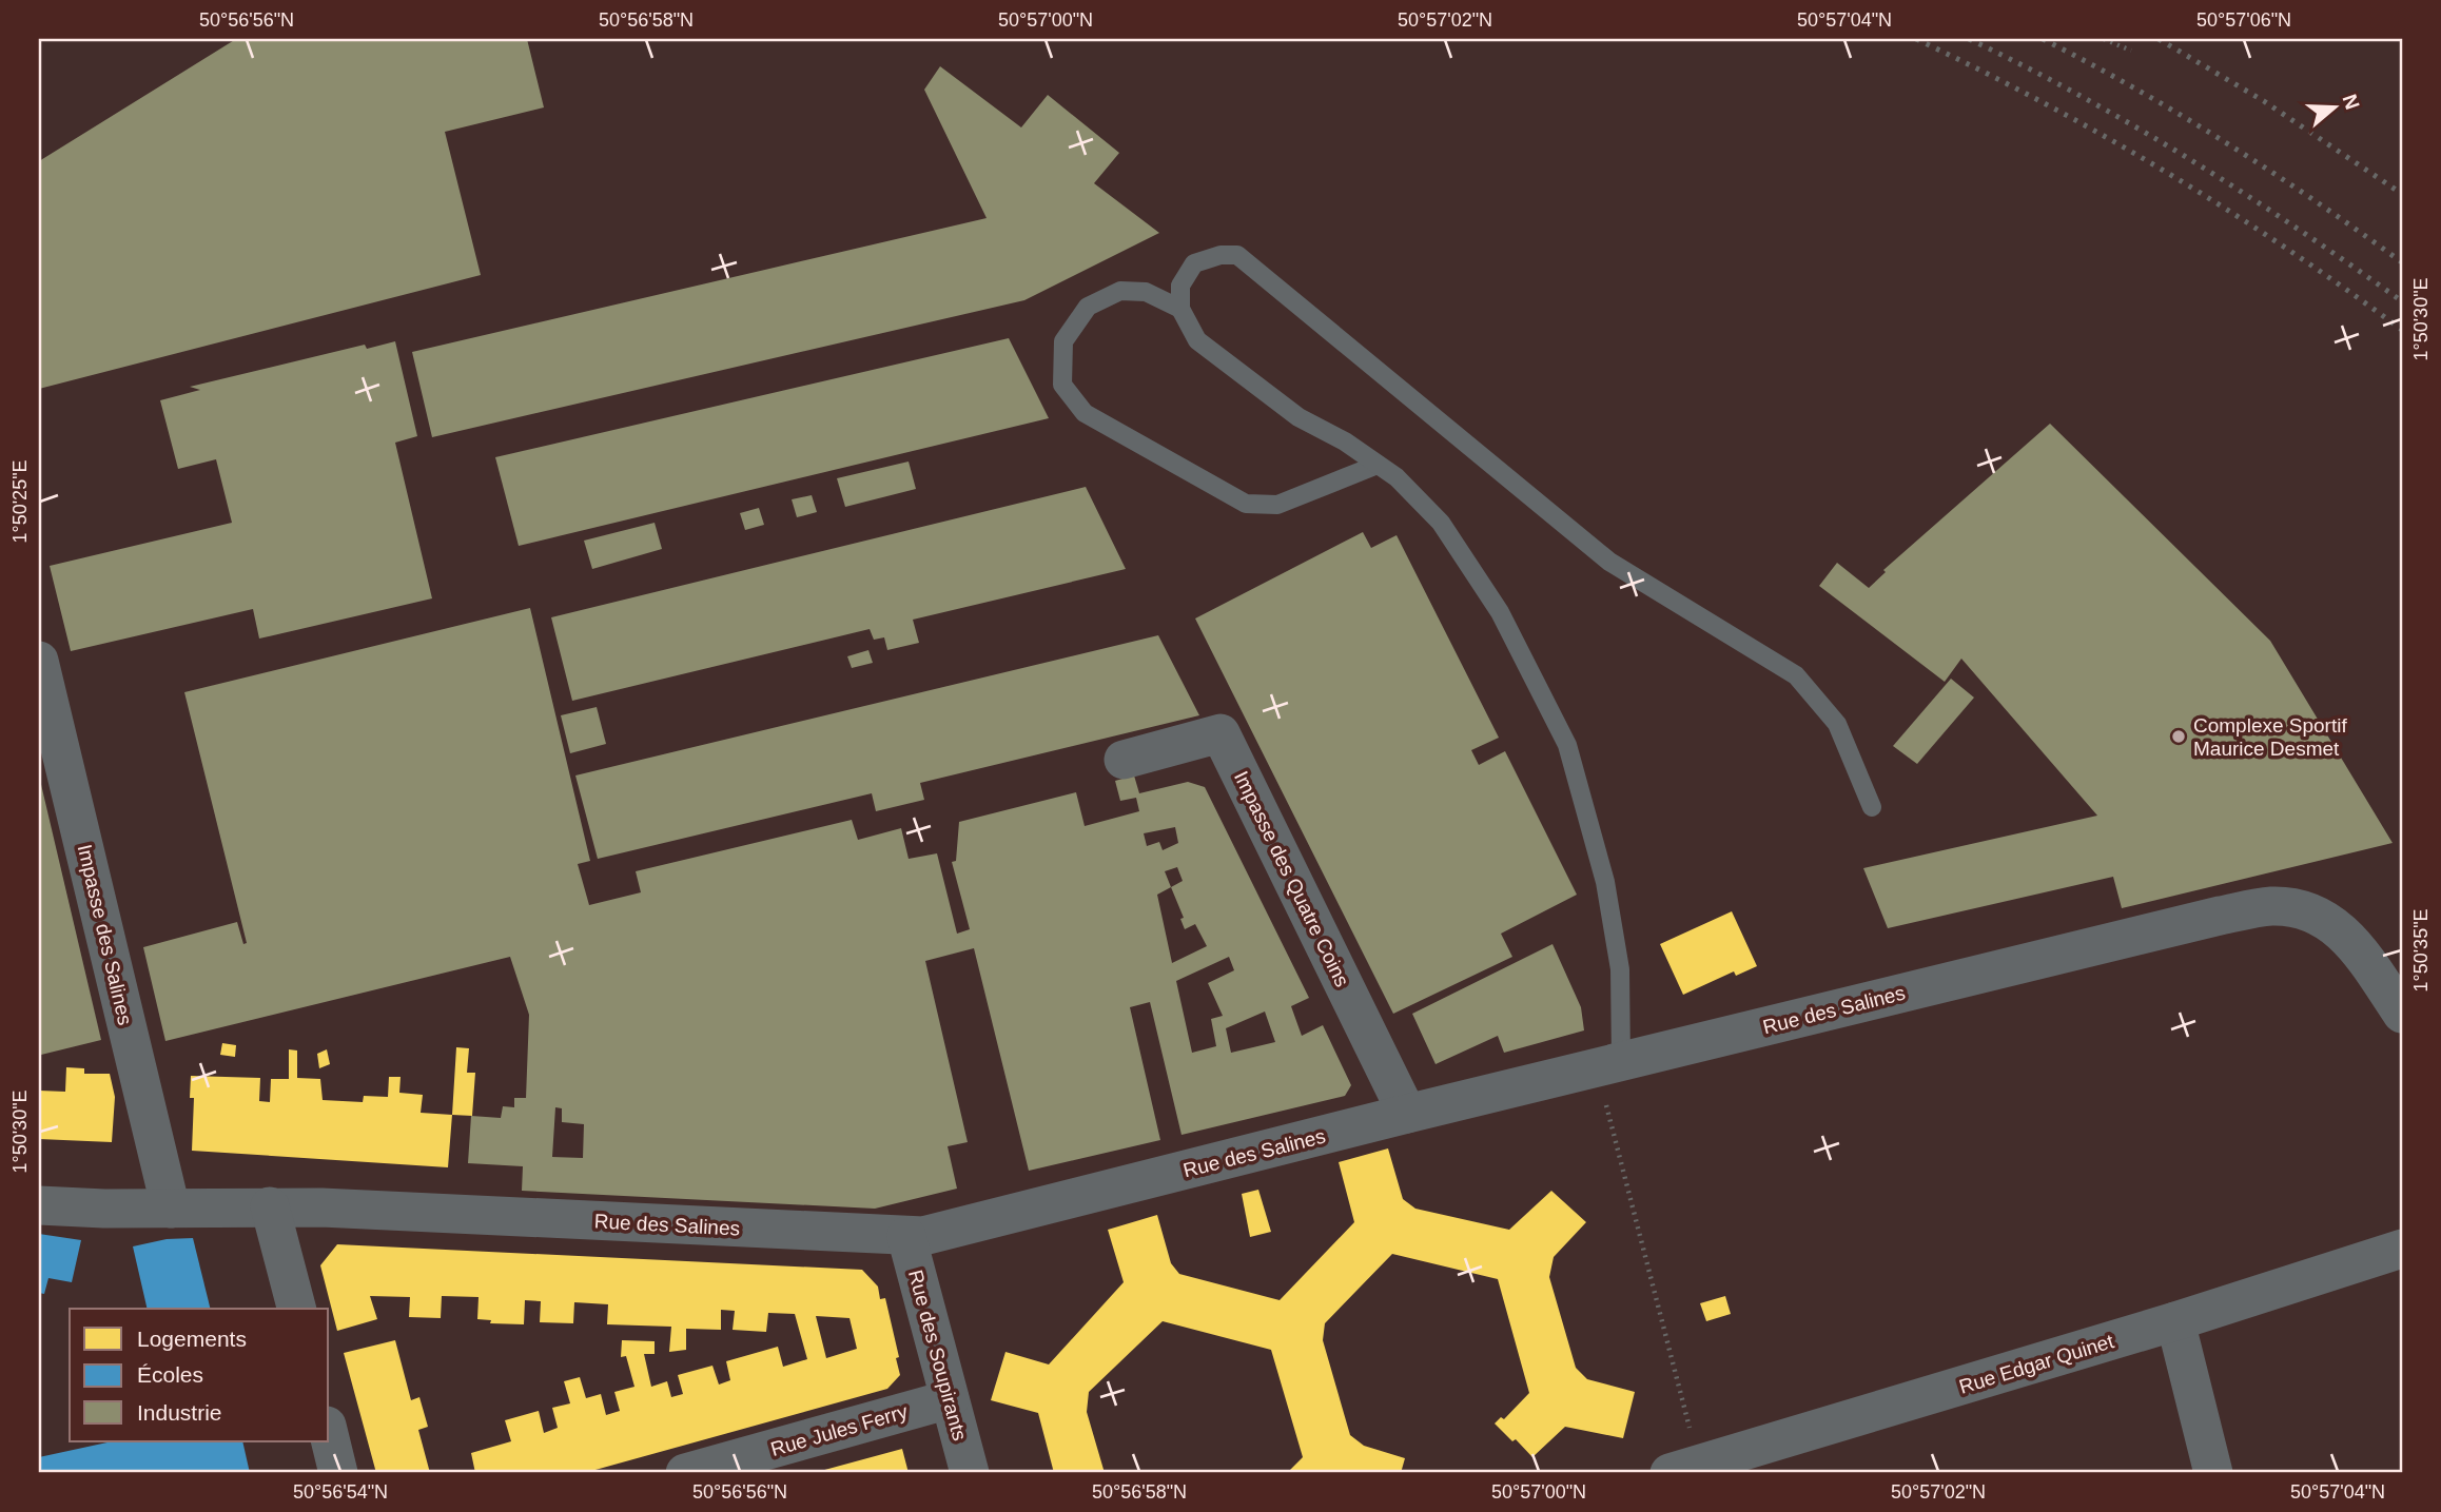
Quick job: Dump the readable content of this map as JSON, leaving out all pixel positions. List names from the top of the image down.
{
  "streets": {
    "street": [
      "Impasse des Quatre Coins",
      "Impasse des Salines",
      "Rue des Salines",
      "Rue des Soupirants",
      "Rue Edgar Quinet",
      "Rue Jules Ferry"
    ]
  },
  "crossings": [
    ["Impasse des Quatre Coins", "Rue des Salines"],
    ["Impasse des Salines", "Rue des Salines"],
    ["Rue des Salines", "Rue des Soupirants"],
    ["Rue des Soupirants", "Rue Jules Ferry"]
  ],
  "places": ["Complexe Sportif Maurice Desmet"],
  "legend": ["Logements", "Écoles", "Industrie"],
  "north": "right",
  "coordinates": [
    "50°56'56\"N",
    "50°56'58\"N",
    "50°57'00\"N",
    "50°57'02\"N",
    "50°57'04\"N",
    "50°57'06\"N",
    "1°50'30\"E",
    "1°50'25\"E",
    "1°50'35\"E",
    "50°56'54\"N"
  ]
}
